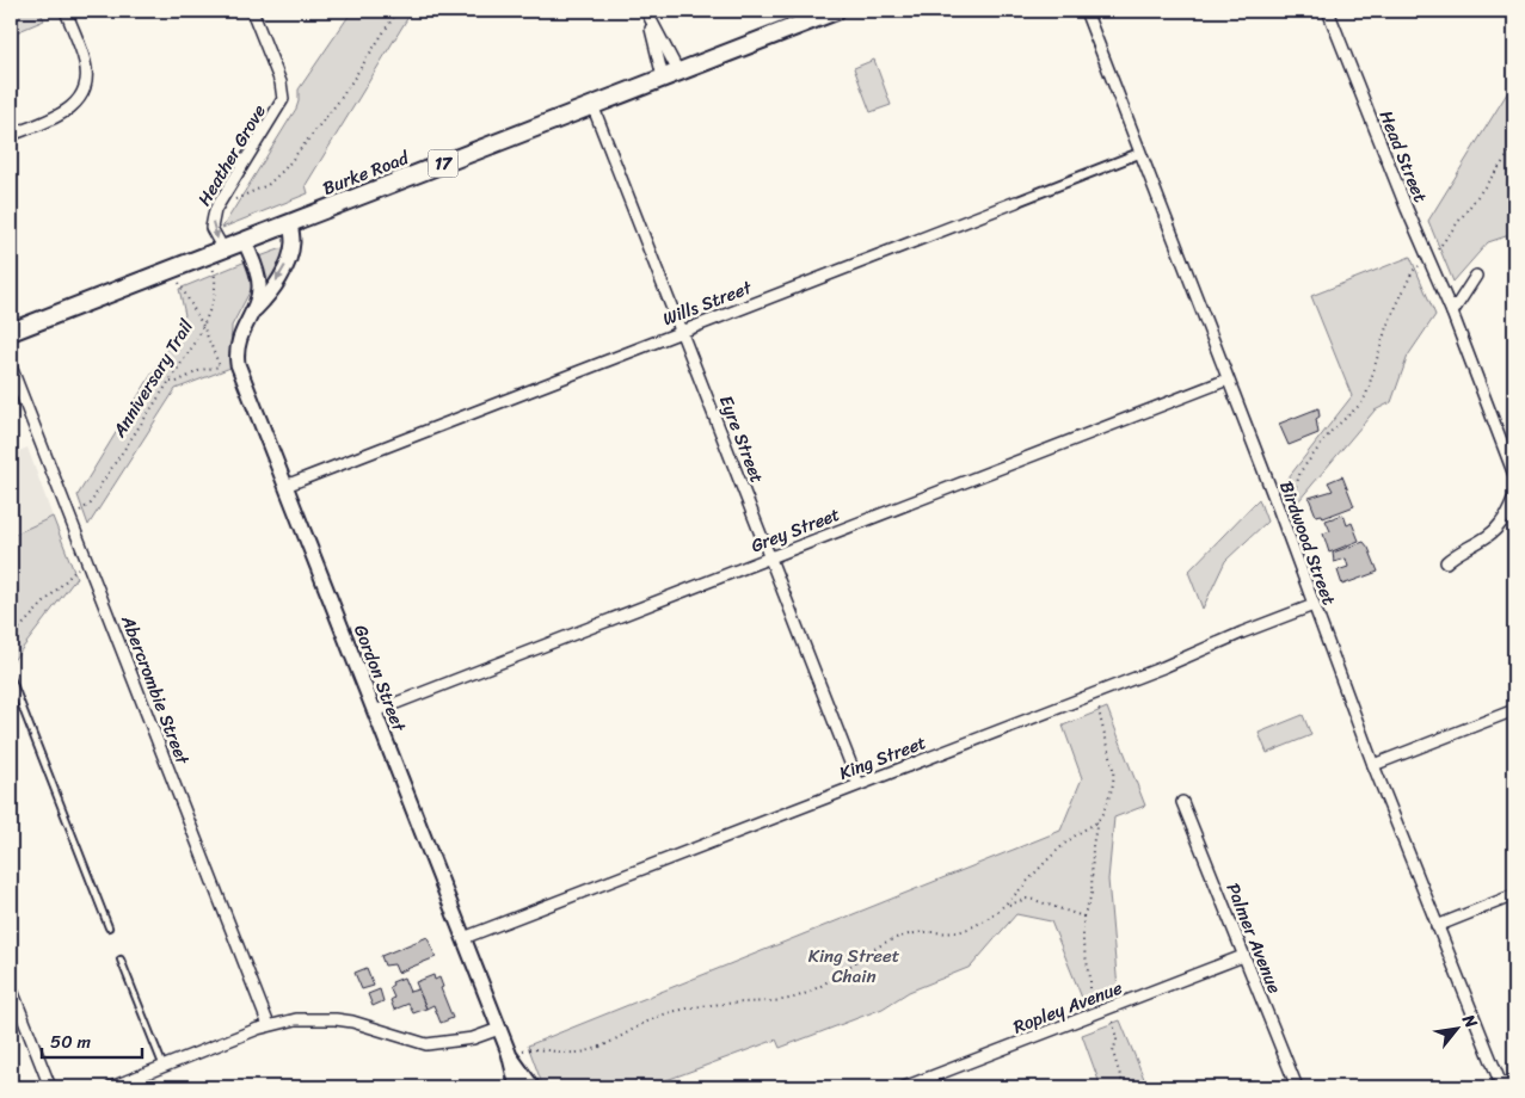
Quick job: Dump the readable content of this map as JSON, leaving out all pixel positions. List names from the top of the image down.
{
  "streets": {
    "main road": ["17", "Burke Road"],
    "street": [
      "Heather Grove",
      "Head Street",
      "Wills Street",
      "Eyre Street",
      "Grey Street",
      "Birdwood Street",
      "Gordon Street",
      "Abercrombie Street",
      "King Street",
      "Palmer Avenue",
      "Ropley Avenue"
    ],
    "path": ["Anniversary Trail"]
  },
  "crossings": [
    ["Heather Grove", "Burke Road"],
    ["Heather Grove", "Anniversary Trail"],
    ["Burke Road", "Anniversary Trail"],
    ["Burke Road", "Eyre Street"],
    ["Burke Road", "Gordon Street"],
    ["Wills Street", "Eyre Street"],
    ["Wills Street", "Birdwood Street"],
    ["Wills Street", "Gordon Street"],
    ["Anniversary Trail", "Abercrombie Street"],
    ["Eyre Street", "Grey Street"],
    ["Eyre Street", "King Street"],
    ["Grey Street", "Birdwood Street"],
    ["Grey Street", "Gordon Street"],
    ["Birdwood Street", "King Street"],
    ["Gordon Street", "King Street"],
    ["Palmer Avenue", "Ropley Avenue"]
  ],
  "parks": ["King Street Chain"],
  "scale_bar": "50 m",
  "north": "top right"
}
